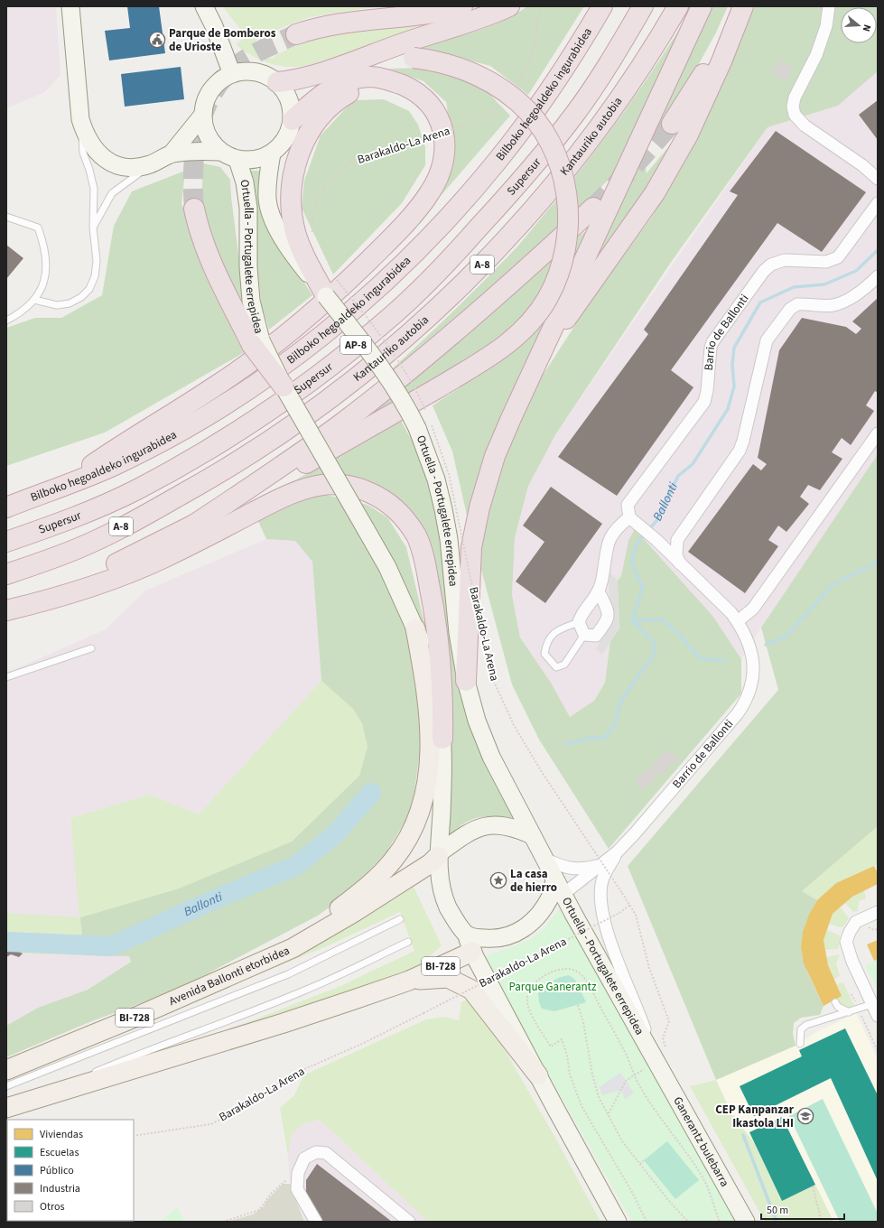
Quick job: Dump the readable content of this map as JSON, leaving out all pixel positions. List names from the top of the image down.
{
  "streets": {
    "highway": [
      "Bilboko hegoaldeko ingurabidea",
      "Kantauriko autobia",
      "Supersur",
      "A-8",
      "AP-8"
    ],
    "main road": ["BI-728", "Avenida Ballonti etorbidea"],
    "street": ["Ortuella - Portugalete errepidea", "Barrio de Ballonti", "Ganerantz bulebarra"],
    "path": ["Barakaldo-La Arena"]
  },
  "crossings": [
    ["Barakaldo-La Arena", "Ortuella - Portugalete errepidea"],
    ["Ortuella - Portugalete errepidea", "Barrio de Ballonti"],
    ["Ortuella - Portugalete errepidea", "Avenida Ballonti etorbidea"],
    ["Ortuella - Portugalete errepidea", "Ganerantz bulebarra"],
    ["Barrio de Ballonti", "Avenida Ballonti etorbidea"]
  ],
  "water": ["Ballonti"],
  "parks": ["Parque Ganerantz"],
  "places": {
    "public building": ["Parque de Bomberos de Urioste"],
    "place": ["La casa de hierro"],
    "school or university": ["CEP Kanpanzar Ikastola LHI"]
  },
  "legend": [
    "Viviendas",
    "Escuelas",
    "Público",
    "Industria",
    "Otros"
  ],
  "scale_bar": "50 m",
  "north": "right"
}
